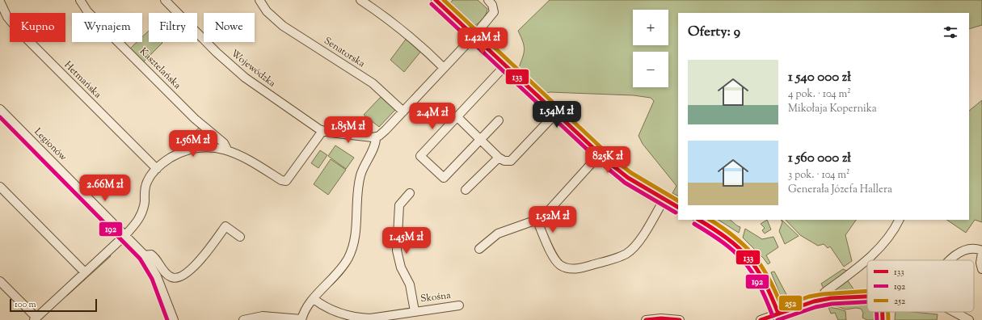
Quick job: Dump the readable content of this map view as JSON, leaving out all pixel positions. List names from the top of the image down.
{
  "streets": {
    "street": [
      "Senatorska",
      "Kasztelańska",
      "Wojewódzka",
      "Hetmańska",
      "Legionów",
      "Skośna"
    ]
  },
  "lines": ["transit line 133", "transit line 252", "transit line 192"],
  "legend": ["133", "192", "252"],
  "scale_bar": "100 m",
  "page": {
    "map_buttons": ["+", "−"],
    "chip": [
      "Kupno",
      "Wynajem",
      "Filtry",
      "Nowe"
    ],
    "heading": "Oferty: 9",
    "price": [
      "1.42M zł",
      "1.54M zł",
      "2.4M zł",
      "1.85M zł",
      "1.56M zł",
      "825K zł",
      "2.66M zł",
      "1.52M zł",
      "1.45M zł"
    ],
    "list": [
      {
        "name": "1 540 000 zł",
        "note": "4 pok. · 104 m² · Mikołaja Kopernika"
      },
      {
        "name": "1 560 000 zł",
        "note": "3 pok. · 104 m² · Generała Józefa Hallera"
      }
    ],
    "scale": "100 m"
  }
}
